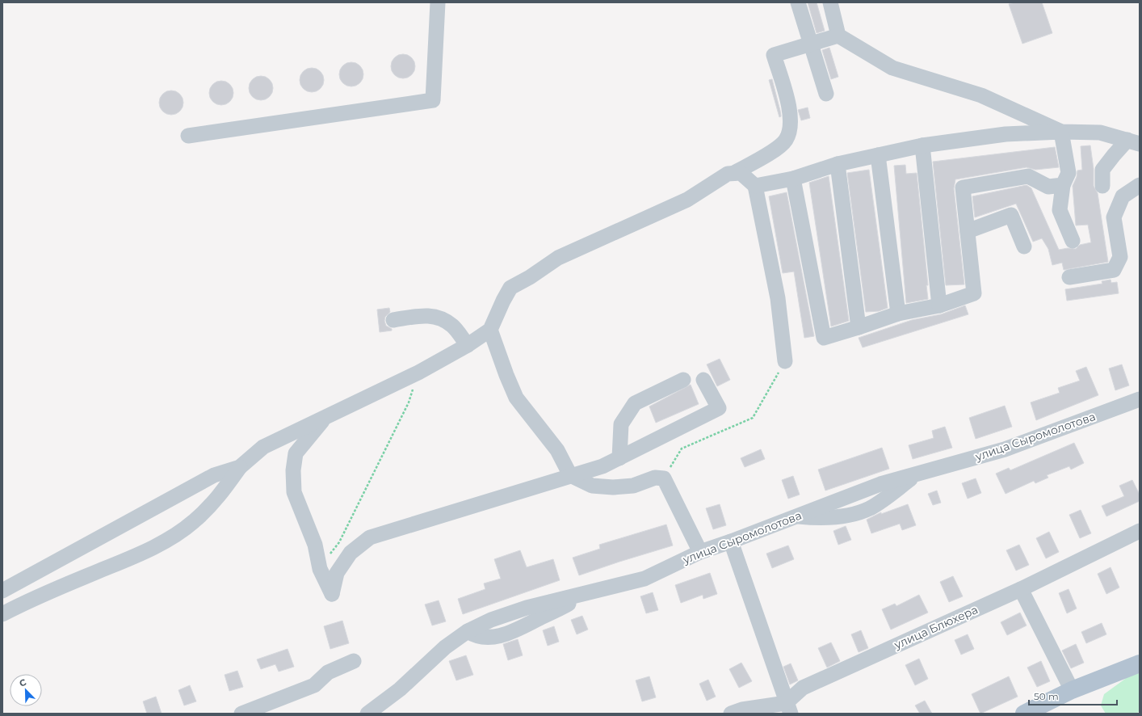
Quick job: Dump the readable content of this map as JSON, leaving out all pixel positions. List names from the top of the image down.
{
  "streets": {
    "street": ["улица Сыромолотова", "улица Блюхера"]
  },
  "scale_bar": "50 m",
  "north": "top left"
}
